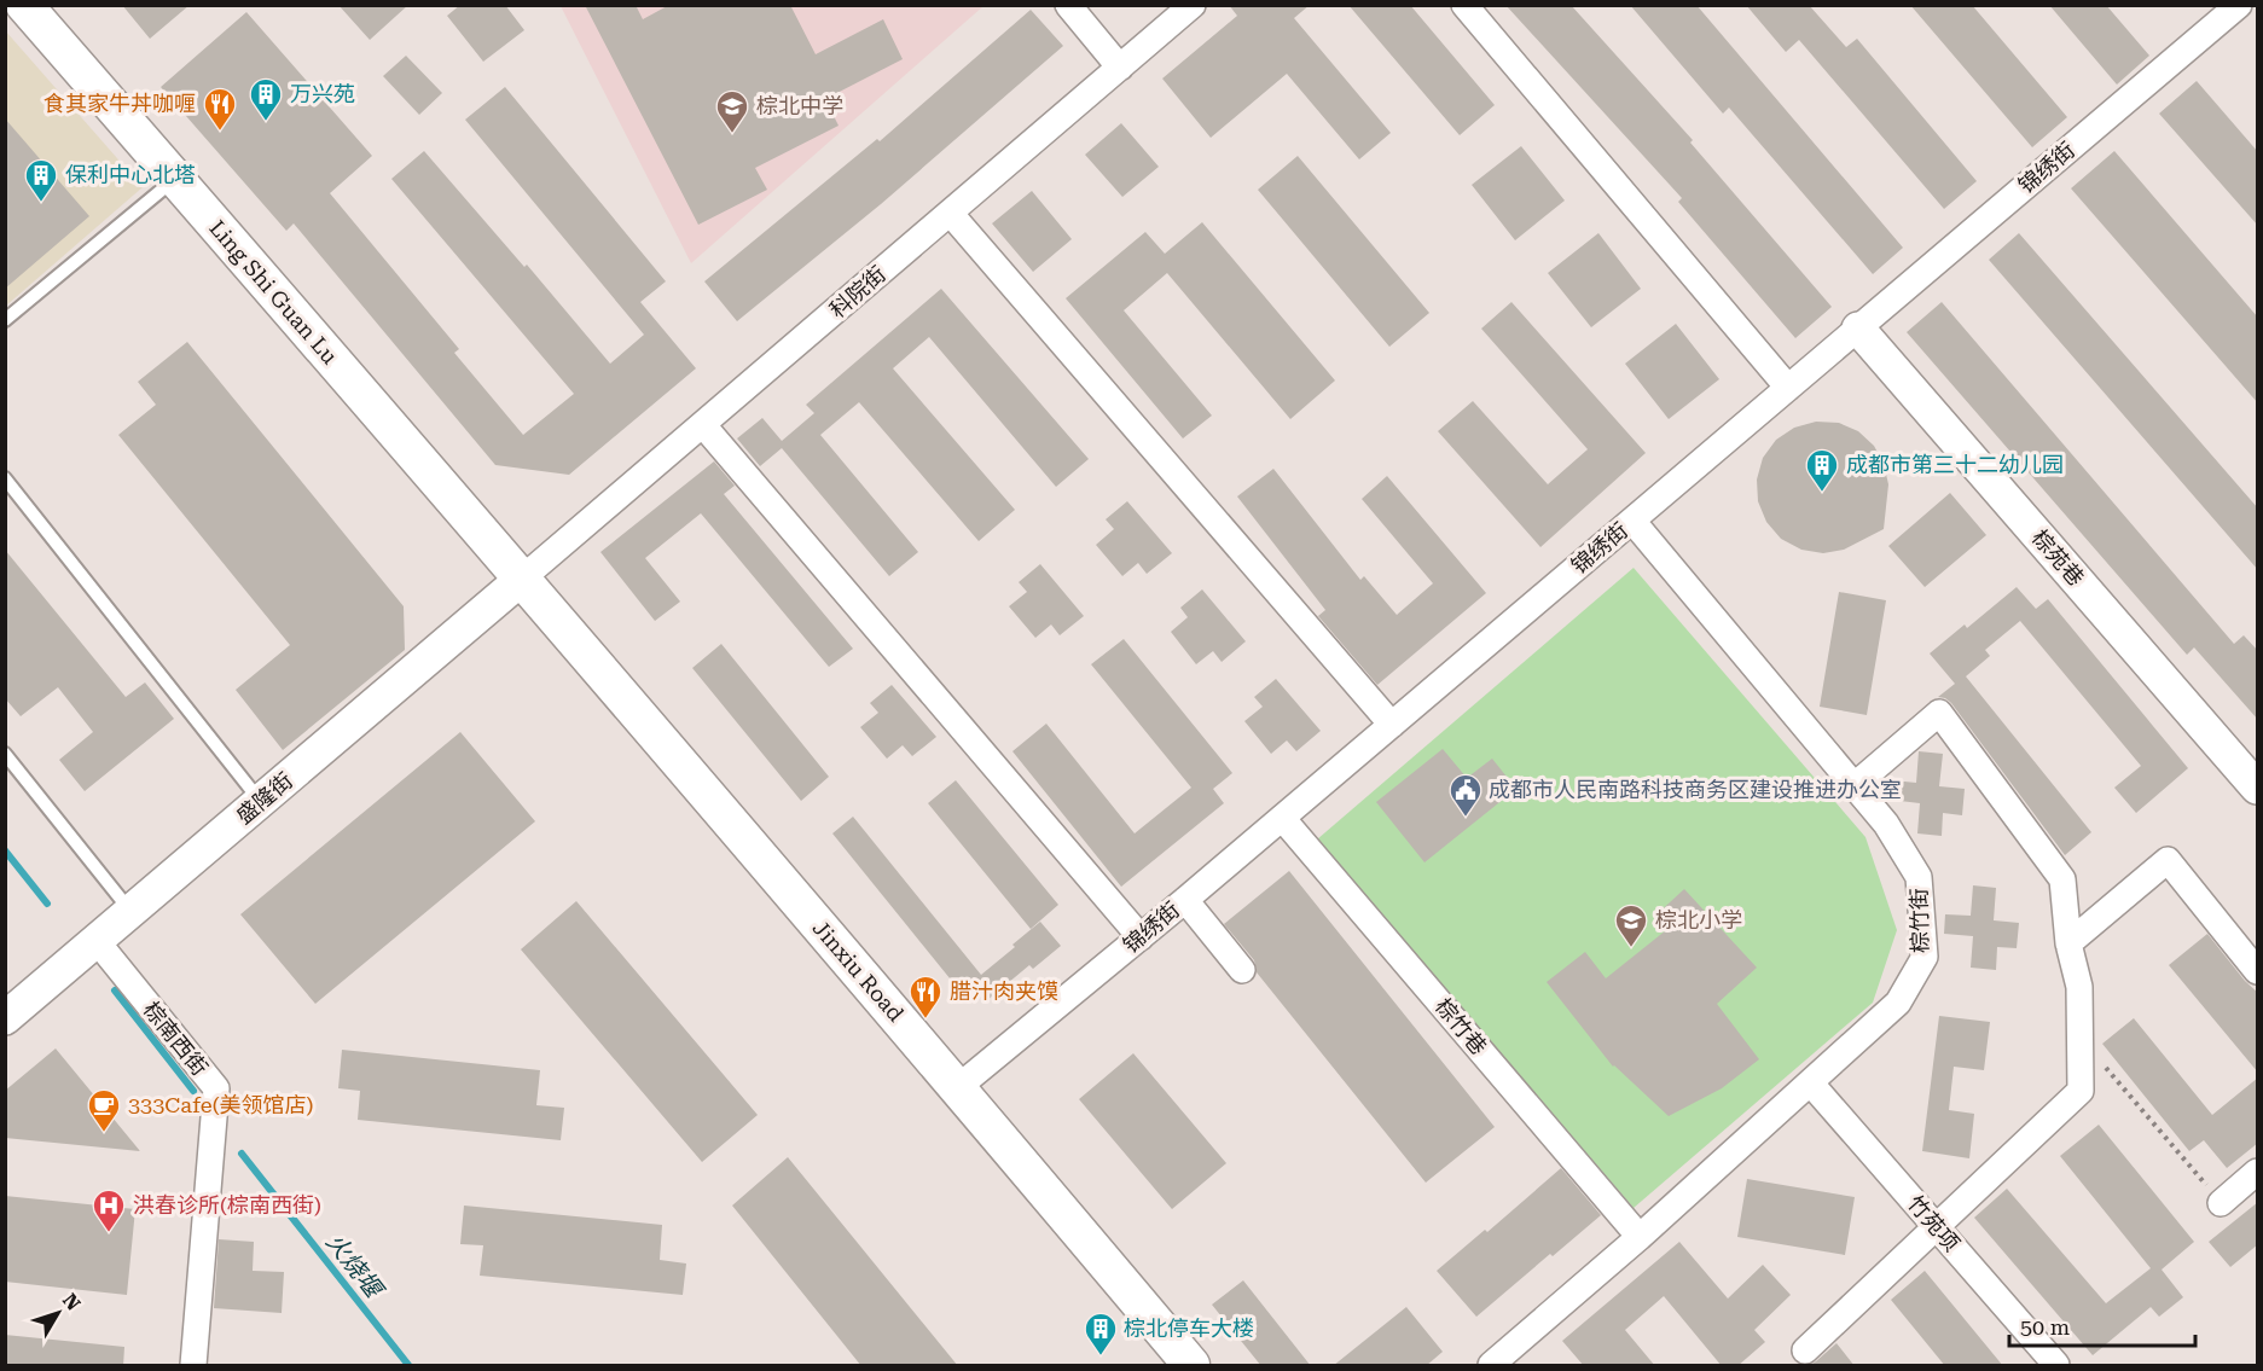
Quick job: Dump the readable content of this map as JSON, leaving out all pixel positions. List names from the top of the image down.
{
  "streets": {
    "main road": ["Ling Shi Guan Lu", "Jinxiu Road"],
    "street": [
      "锦绣街",
      "科院街",
      "棕苑巷",
      "盛隆街",
      "棕竹街",
      "棕竹巷",
      "棕南西街",
      "竹苑项"
    ]
  },
  "crossings": [
    ["锦绣街", "棕苑巷"],
    ["锦绣街", "棕竹街"],
    ["锦绣街", "Jinxiu Road"],
    ["锦绣街", "棕竹巷"],
    ["Ling Shi Guan Lu", "科院街"],
    ["Ling Shi Guan Lu", "盛隆街"],
    ["Ling Shi Guan Lu", "Jinxiu Road"],
    ["科院街", "盛隆街"],
    ["科院街", "Jinxiu Road"],
    ["盛隆街", "Jinxiu Road"],
    ["盛隆街", "棕南西街"],
    ["棕竹街", "棕竹巷"],
    ["棕竹街", "竹苑项"]
  ],
  "water": ["火烧堰"],
  "places": {
    "building": [
      "万兴苑",
      "保利中心北塔",
      "成都市第三十二幼儿园",
      "棕北停车大楼"
    ],
    "restaurant": ["食其家牛丼咖喱", "腊汁肉夹馍"],
    "school or university": ["棕北中学", "棕北小学"],
    "public building": ["成都市人民南路科技商务区建设推进办公室"],
    "cafe": ["333Cafe(美领馆店)"],
    "hospital": ["洪春诊所(棕南西街)"]
  },
  "scale_bar": "50 m",
  "north": "top right"
}
